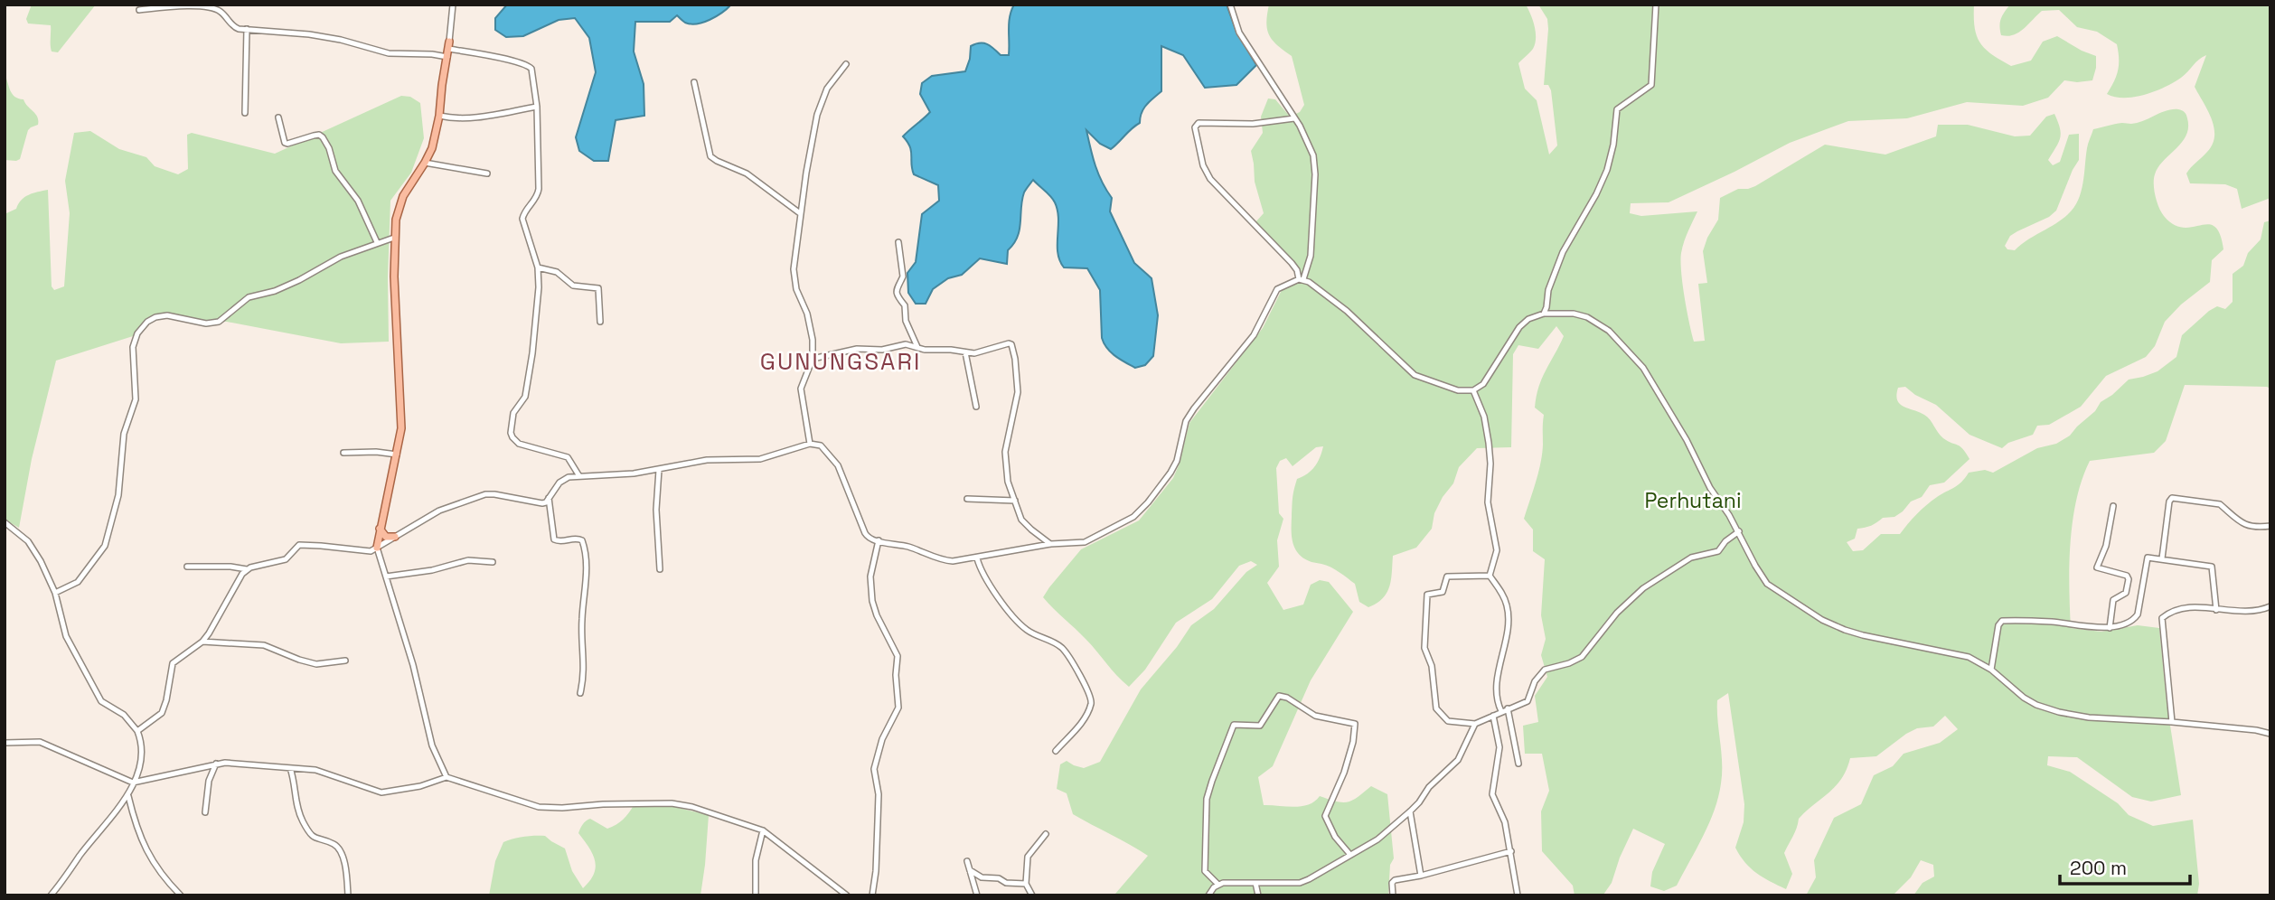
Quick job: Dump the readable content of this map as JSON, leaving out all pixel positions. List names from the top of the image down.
{
  "districts": ["GUNUNGSARI"],
  "parks": ["Perhutani"],
  "scale_bar": "200 m"
}
